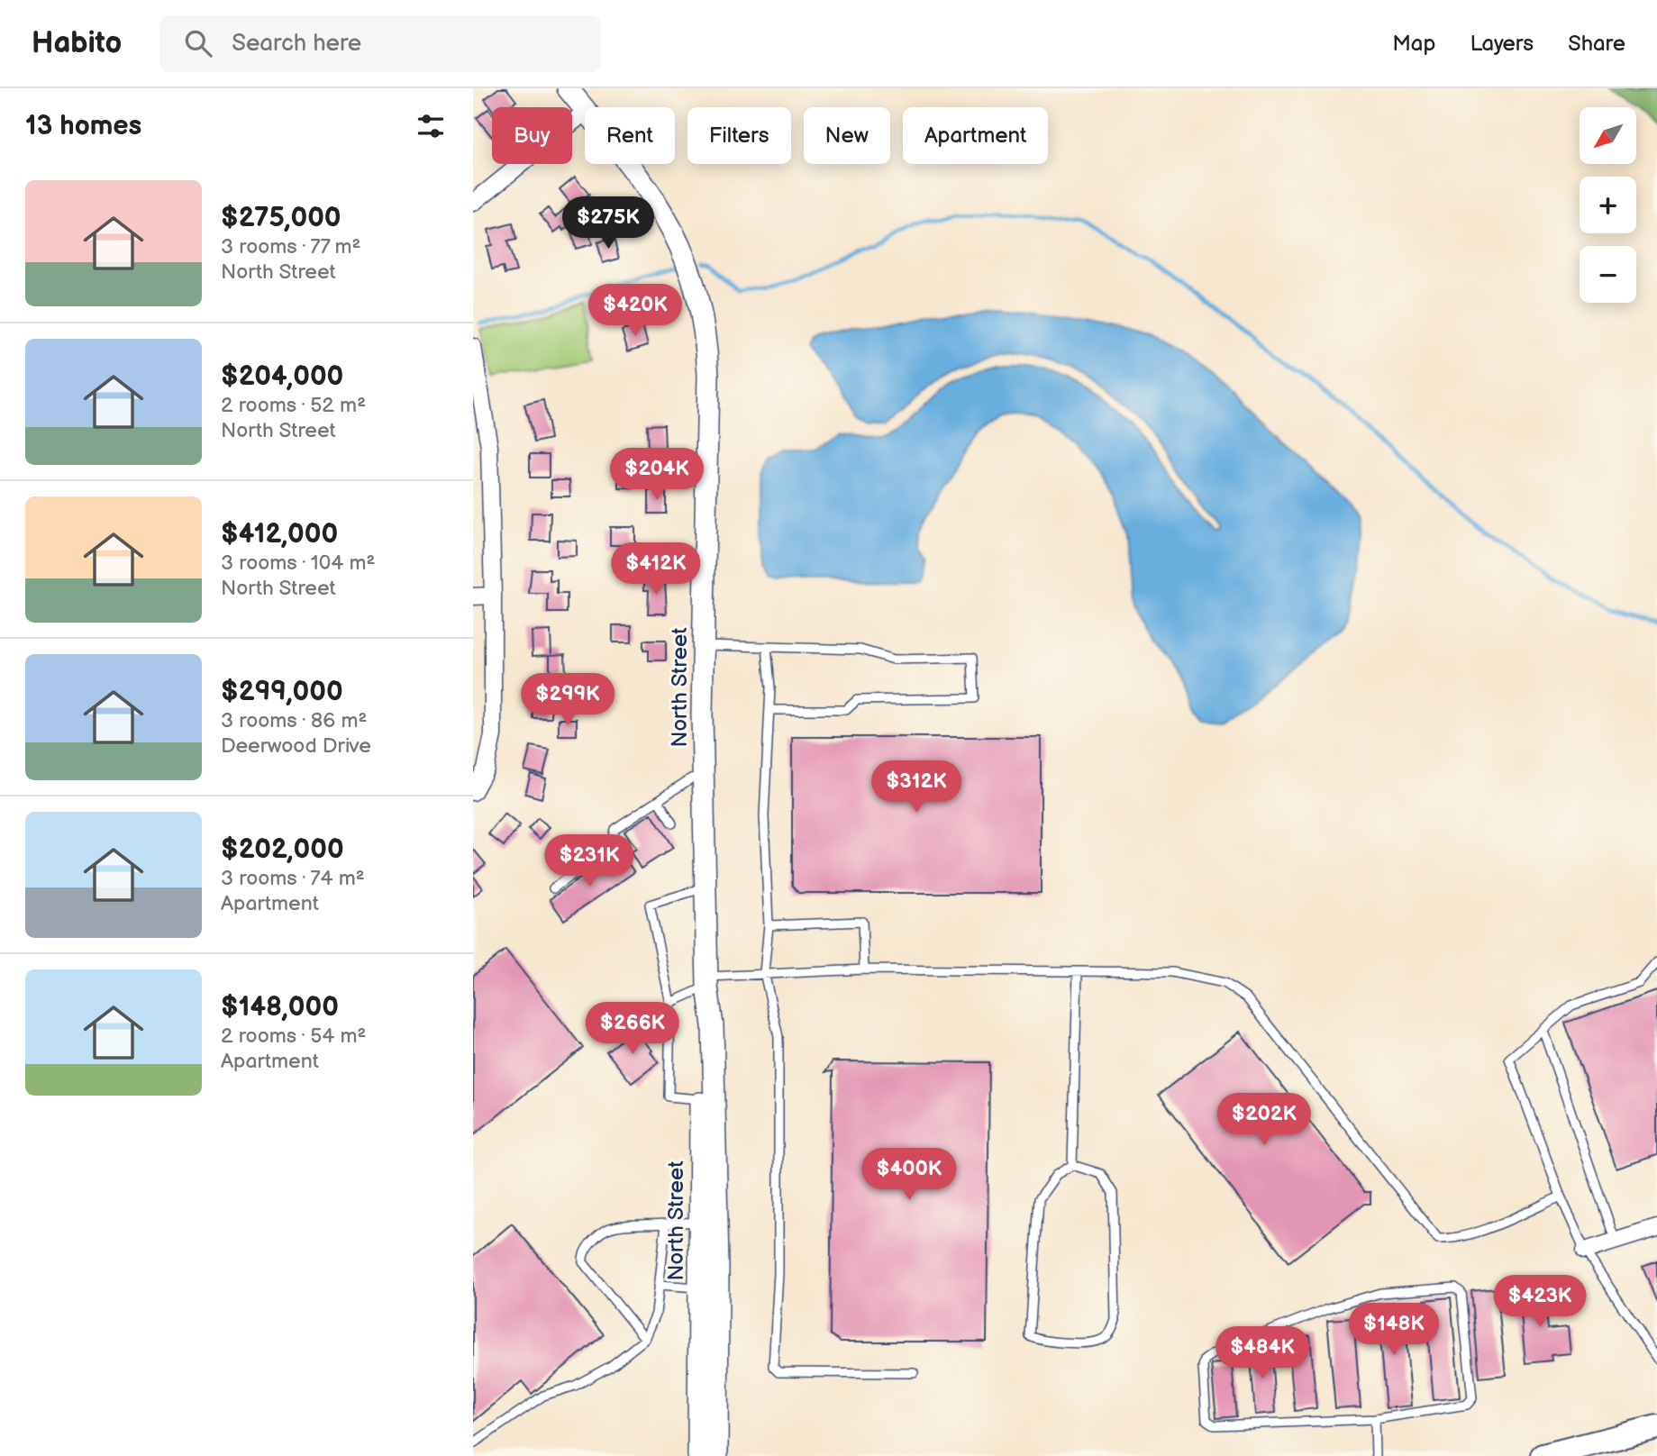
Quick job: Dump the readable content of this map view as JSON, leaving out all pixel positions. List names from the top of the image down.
{
  "streets": {
    "street": ["North Street"]
  },
  "north": "bottom left",
  "page": {
    "header": "Habito",
    "search": "Search here",
    "nav": ["Map", "Layers", "Share"],
    "heading": "13 homes",
    "map_buttons": ["+", "−"],
    "chip": [
      "Buy",
      "Rent",
      "Filters",
      "New",
      "Apartment"
    ],
    "list": [
      {
        "name": "$275,000",
        "note": "3 rooms · 77 m² · North Street"
      },
      {
        "name": "$204,000",
        "note": "2 rooms · 52 m² · North Street"
      },
      {
        "name": "$412,000",
        "note": "3 rooms · 104 m² · North Street"
      },
      {
        "name": "$299,000",
        "note": "3 rooms · 86 m² · Deerwood Drive"
      },
      {
        "name": "$202,000",
        "note": "3 rooms · 74 m² · Apartment"
      },
      {
        "name": "$148,000",
        "note": "2 rooms · 54 m² · Apartment"
      }
    ],
    "price": [
      "$275K",
      "$420K",
      "$204K",
      "$412K",
      "$299K",
      "$312K",
      "$231K",
      "$266K",
      "$202K",
      "$400K",
      "$423K",
      "$148K",
      "$484K"
    ]
  }
}
